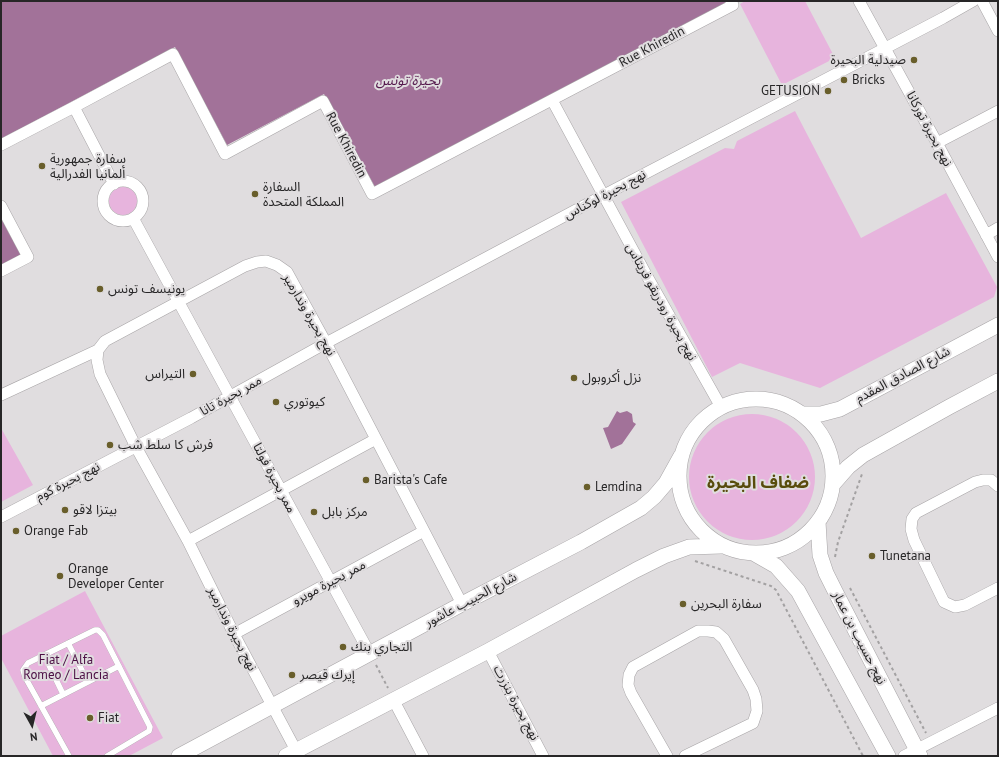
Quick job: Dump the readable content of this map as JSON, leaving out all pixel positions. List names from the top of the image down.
{
  "streets": {
    "main road": ["شارع الصادق المقدم", "شارع الحبيب عاشور", "نهج حسيب بن عمار"],
    "street": [
      "Rue Khiredin",
      "نهج بحيرة توركانا",
      "نهج بحيرة لوكناس",
      "نهج بحيرة رودريقو فريتاس",
      "نهج بحيرة وندارمير",
      "ممر بحيرة تانا",
      "ممر بحيرة فولتا",
      "نهج بحيرة كوم",
      "ممر بحيرة مويرو",
      "نهج بحيرة بنزرت"
    ]
  },
  "crossings": [
    ["Rue Khiredin", "نهج بحيرة رودريقو فريتاس"],
    ["نهج بحيرة توركانا", "نهج بحيرة لوكناس"],
    ["نهج بحيرة لوكناس", "نهج بحيرة رودريقو فريتاس"],
    ["نهج بحيرة لوكناس", "نهج بحيرة وندارمير"],
    ["نهج بحيرة لوكناس", "ممر بحيرة تانا"],
    ["نهج بحيرة رودريقو فريتاس", "شارع الحبيب عاشور"],
    ["نهج بحيرة وندارمير", "ممر بحيرة تانا"],
    ["نهج بحيرة وندارمير", "ممر بحيرة فولتا"],
    ["نهج بحيرة وندارمير", "نهج بحيرة كوم"],
    ["نهج بحيرة وندارمير", "ممر بحيرة مويرو"],
    ["نهج بحيرة وندارمير", "شارع الحبيب عاشور"],
    ["ممر بحيرة تانا", "ممر بحيرة فولتا"],
    ["ممر بحيرة تانا", "نهج بحيرة كوم"],
    ["ممر بحيرة فولتا", "ممر بحيرة مويرو"],
    ["ممر بحيرة فولتا", "شارع الحبيب عاشور"]
  ],
  "districts": ["ضفاف البحيرة"],
  "water": ["بحيرة تونس"],
  "parks": ["Fiat / Alfa Romeo / Lancia"],
  "places": [
    "صيدلية البحيرة",
    "Bricks",
    "GETUSION",
    "سفارة جمهورية ألمانيا الفدرالية",
    "السفارة المملكة المتحدة",
    "يونيسف تونس",
    "التيراس",
    "نزل أكروبول",
    "كيوتوري",
    "فرش كا سلط شب",
    "Barista's Cafe",
    "Lemdina",
    "بيتزا لاقو",
    "مركز بابل",
    "Orange Fab",
    "Tunetana",
    "Orange Developer Center",
    "سفارة البحرين",
    "التجاري بنك",
    "إيرك قيصر",
    "Fiat"
  ],
  "north": "bottom"
}
